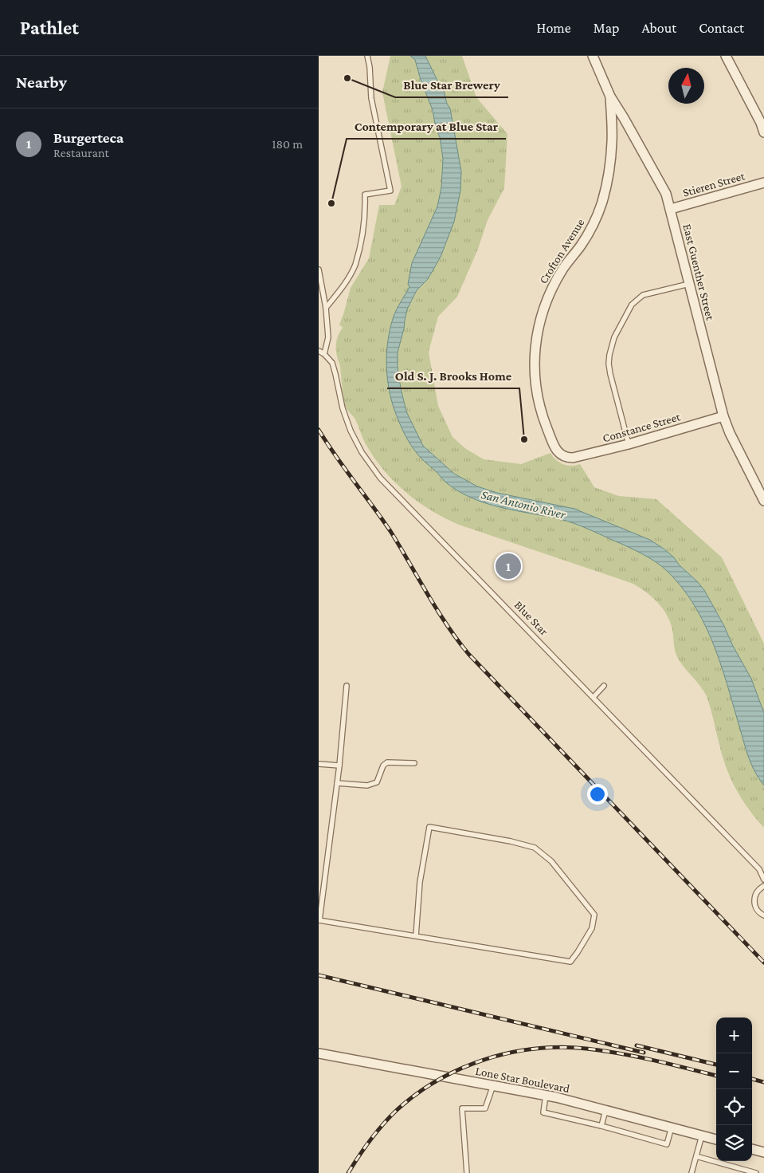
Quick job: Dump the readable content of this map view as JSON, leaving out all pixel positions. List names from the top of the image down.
{
  "streets": {
    "street": [
      "Stieren Street",
      "Crofton Avenue",
      "East Guenther Street",
      "Constance Street",
      "Lone Star Boulevard"
    ],
    "lane": ["Blue Star"]
  },
  "crossings": [
    ["Stieren Street", "East Guenther Street"],
    ["Crofton Avenue", "East Guenther Street"],
    ["Crofton Avenue", "Constance Street"],
    ["East Guenther Street", "Constance Street"]
  ],
  "water": ["San Antonio River"],
  "places": ["Blue Star Brewery", "Contemporary at Blue Star", "Old S. J. Brooks Home"],
  "north": "top",
  "page": {
    "header": "Pathlet",
    "nav": [
      "Home",
      "Map",
      "About",
      "Contact"
    ],
    "heading": "Nearby",
    "list": [
      {
        "mark": "1",
        "name": "Burgerteca",
        "note": "Restaurant",
        "value": "180 m"
      }
    ],
    "pins": "1",
    "map_buttons": ["+", "−"]
  }
}
